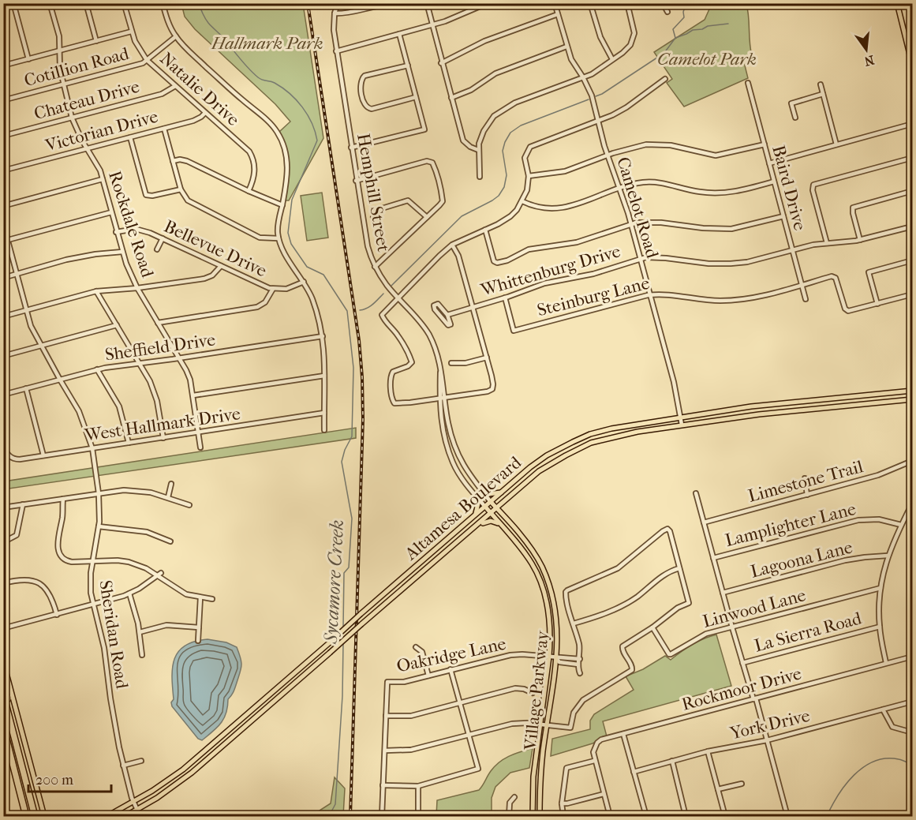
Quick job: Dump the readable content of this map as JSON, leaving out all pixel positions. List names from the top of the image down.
{
  "streets": {
    "main road": ["Altamesa Boulevard", "Village Parkway"],
    "street": [
      "Cotillion Road",
      "Natalie Drive",
      "Chateau Drive",
      "Victorian Drive",
      "Baird Drive",
      "Hemphill Street",
      "Camelot Road",
      "Rockdale Road",
      "Bellevue Drive",
      "Whittenburg Drive",
      "Steinburg Lane",
      "Sheffield Drive",
      "West Hallmark Drive",
      "Limestone Trail",
      "Lamplighter Lane",
      "Lagoona Lane",
      "Linwood Lane",
      "La Sierra Road",
      "Sheridan Road",
      "Oakridge Lane",
      "Rockmoor Drive",
      "York Drive"
    ]
  },
  "crossings": [
    ["Cotillion Road", "Natalie Drive"],
    ["Cotillion Road", "Rockdale Road"],
    ["Natalie Drive", "Chateau Drive"],
    ["Natalie Drive", "Victorian Drive"],
    ["Chateau Drive", "Rockdale Road"],
    ["Victorian Drive", "Rockdale Road"],
    ["Baird Drive", "Whittenburg Drive"],
    ["Baird Drive", "Steinburg Lane"],
    ["Hemphill Street", "Altamesa Boulevard"],
    ["Hemphill Street", "Village Parkway"],
    ["Camelot Road", "Whittenburg Drive"],
    ["Camelot Road", "Steinburg Lane"],
    ["Camelot Road", "Altamesa Boulevard"],
    ["Rockdale Road", "Bellevue Drive"],
    ["Rockdale Road", "Sheffield Drive"],
    ["Rockdale Road", "West Hallmark Drive"],
    ["Whittenburg Drive", "Steinburg Lane"],
    ["Sheffield Drive", "Sheridan Road"],
    ["West Hallmark Drive", "Sheridan Road"],
    ["Altamesa Boulevard", "Sheridan Road"],
    ["Altamesa Boulevard", "Village Parkway"],
    ["Oakridge Lane", "Village Parkway"]
  ],
  "water": ["Sycamore Creek"],
  "parks": ["Hallmark Park", "Camelot Park"],
  "scale_bar": "200 m",
  "north": "bottom"
}
